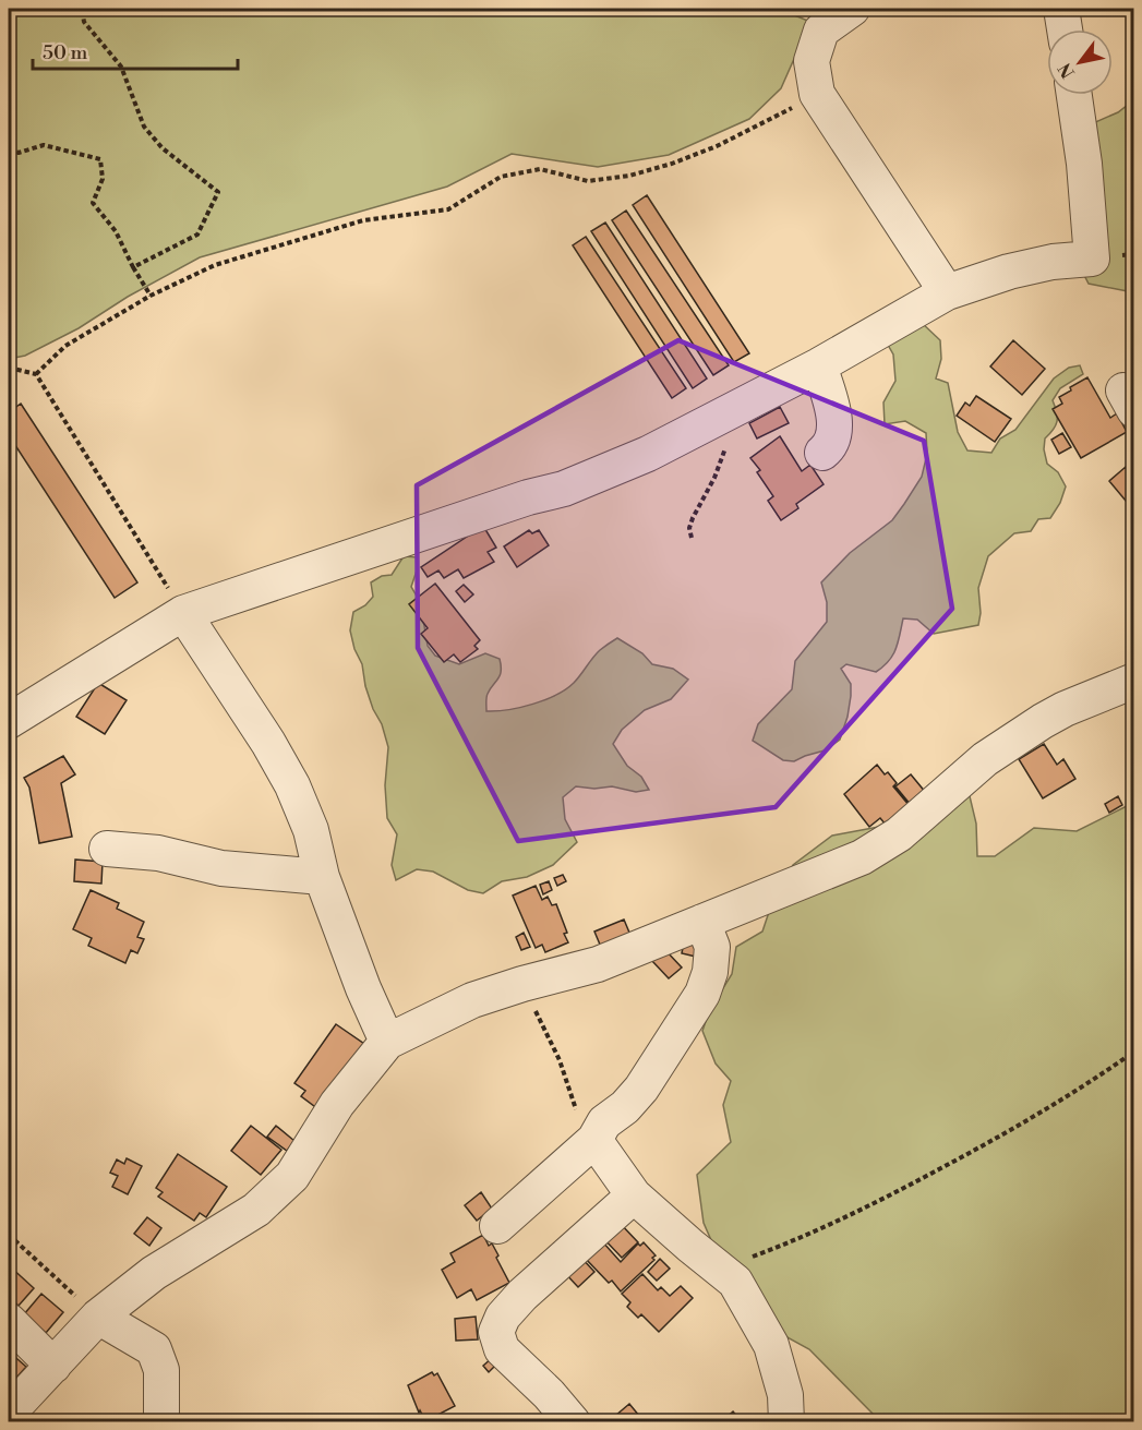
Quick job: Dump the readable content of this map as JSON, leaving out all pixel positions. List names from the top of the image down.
{
  "scale_bar": "50 m",
  "north": "bottom left"
}
